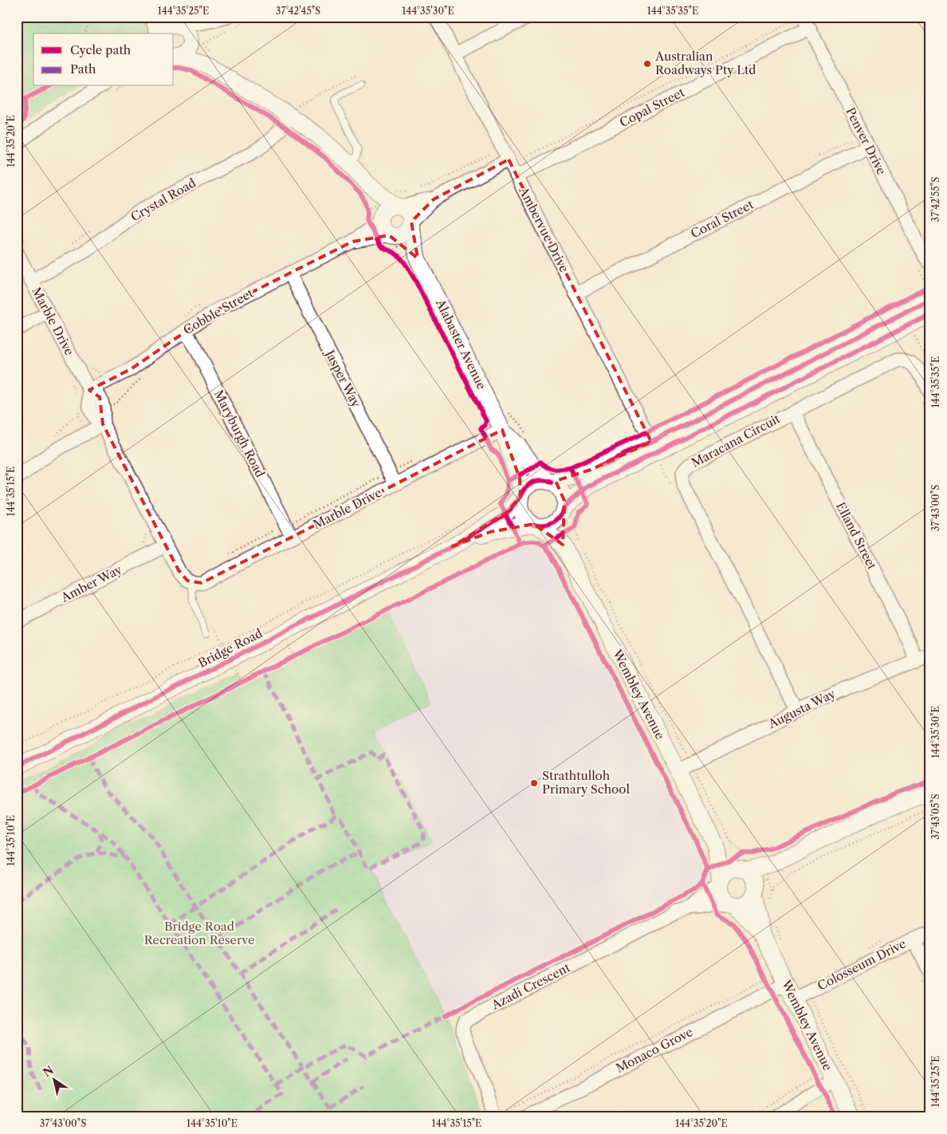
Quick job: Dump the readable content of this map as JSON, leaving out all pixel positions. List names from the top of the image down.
{
  "streets": {
    "street": [
      "Copal Street",
      "Penver Drive",
      "Crystal Road",
      "Coral Street",
      "Ambervue Drive",
      "Cobble Street",
      "Marble Drive",
      "Alabaster Avenue",
      "Jasper Way",
      "Maryburgh Road",
      "Maracana Circuit",
      "Elland Street",
      "Amber Way",
      "Bridge Road",
      "Wembley Avenue",
      "Augusta Way",
      "Colosseum Drive",
      "Azadi Crescent",
      "Monaco Grove"
    ]
  },
  "crossings": [
    ["Copal Street", "Penver Drive"],
    ["Copal Street", "Ambervue Drive"],
    ["Penver Drive", "Coral Street"],
    ["Crystal Road", "Marble Drive"],
    ["Crystal Road", "Alabaster Avenue"],
    ["Coral Street", "Ambervue Drive"],
    ["Cobble Street", "Marble Drive"],
    ["Cobble Street", "Alabaster Avenue"],
    ["Cobble Street", "Jasper Way"],
    ["Cobble Street", "Maryburgh Road"],
    ["Marble Drive", "Alabaster Avenue"],
    ["Marble Drive", "Jasper Way"],
    ["Marble Drive", "Maryburgh Road"],
    ["Marble Drive", "Amber Way"],
    ["Alabaster Avenue", "Bridge Road"],
    ["Alabaster Avenue", "Wembley Avenue"],
    ["Maracana Circuit", "Elland Street"],
    ["Maracana Circuit", "Augusta Way"],
    ["Elland Street", "Augusta Way"],
    ["Bridge Road", "Wembley Avenue"],
    ["Wembley Avenue", "Augusta Way"],
    ["Wembley Avenue", "Colosseum Drive"],
    ["Wembley Avenue", "Azadi Crescent"],
    ["Wembley Avenue", "Monaco Grove"]
  ],
  "parks": ["Bridge Road Recreation Reserve"],
  "places": ["Australian Roadways Pty Ltd", "Strathtulloh Primary School"],
  "legend": ["Cycle path", "Path"],
  "north": "top left",
  "coordinates": [
    "144°35'25\"E",
    "37°42'45\"S",
    "144°35'30\"E",
    "144°35'35\"E",
    "144°35'20\"E",
    "37°42'55\"S",
    "144°35'15\"E",
    "37°43'00\"S",
    "37°43'05\"S",
    "144°35'10\"E"
  ]
}
